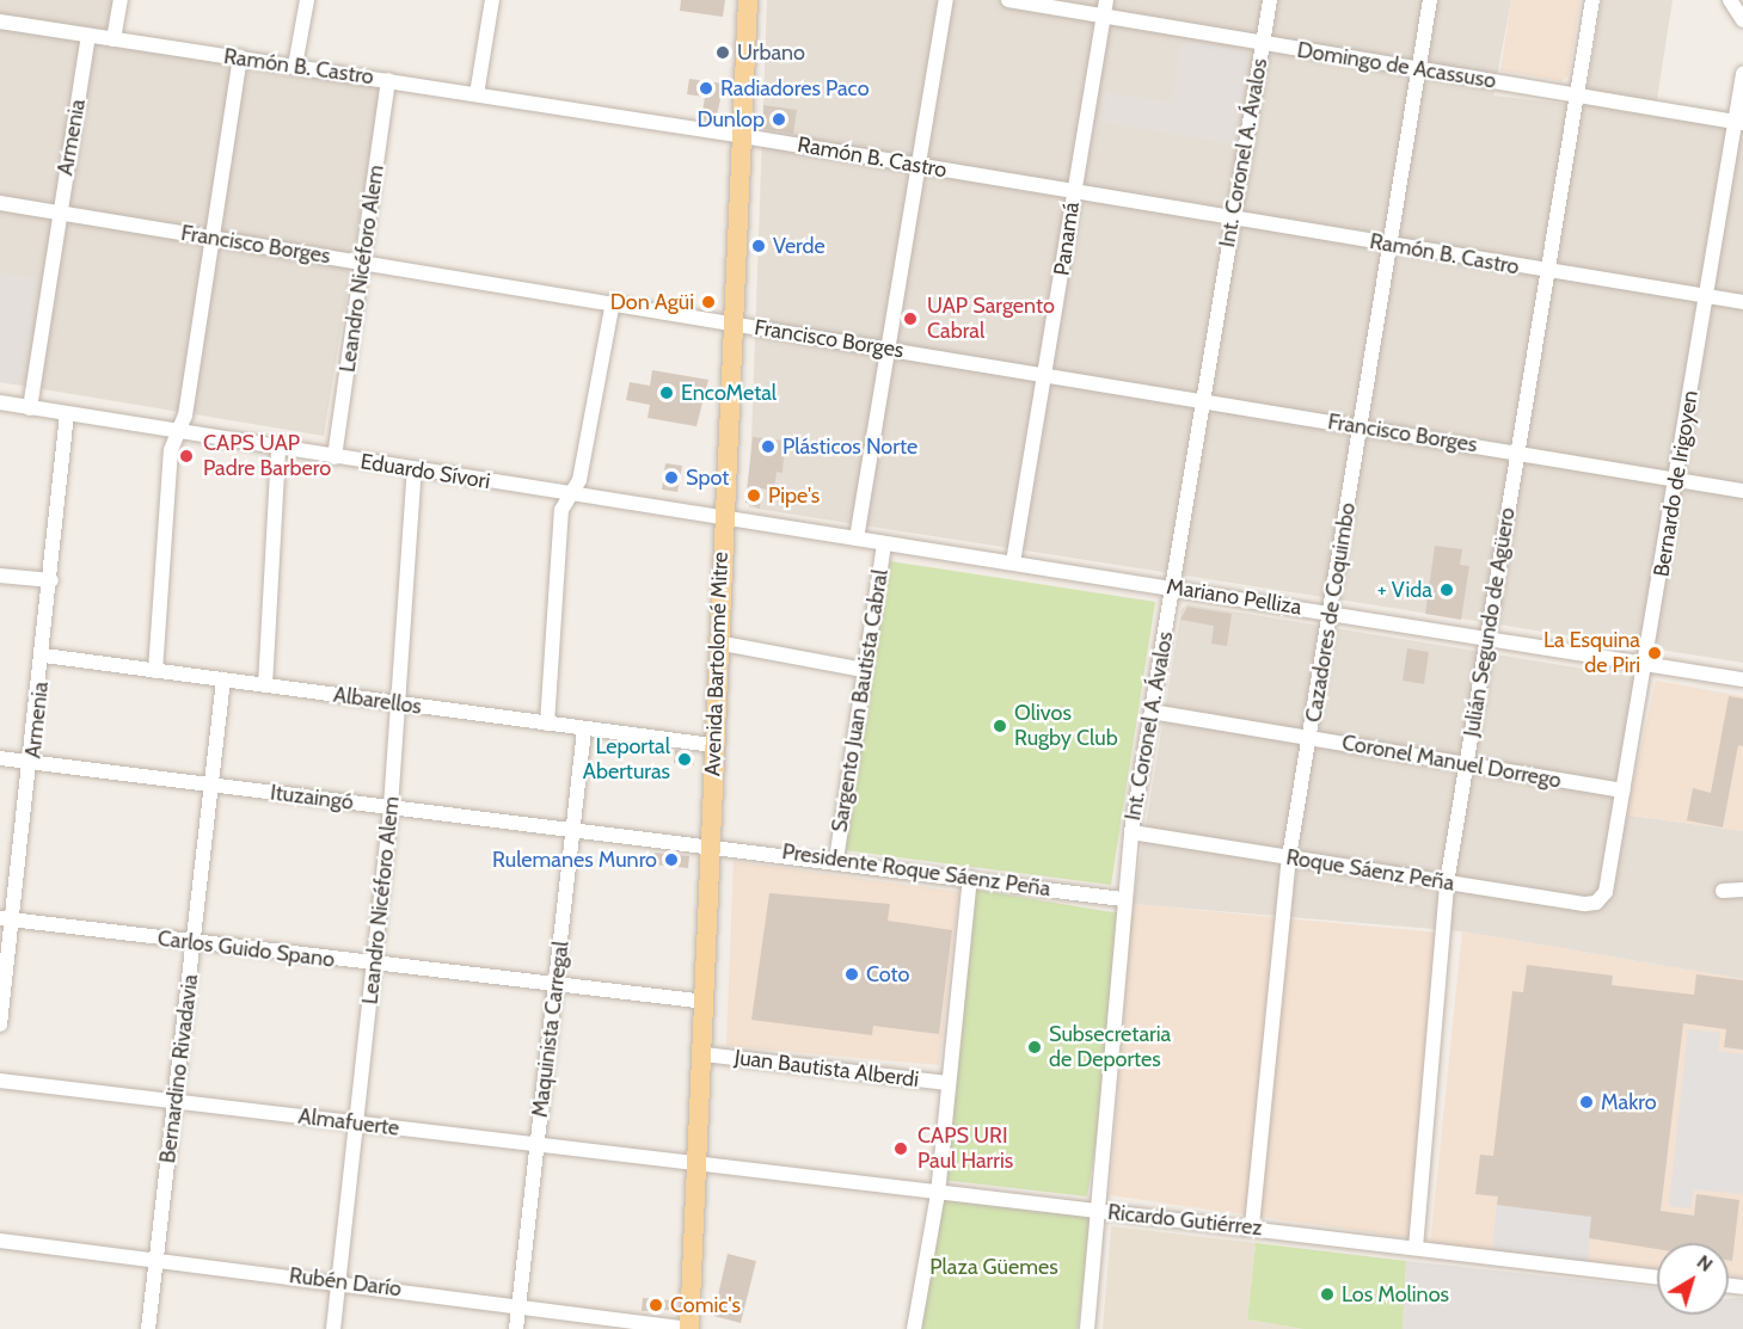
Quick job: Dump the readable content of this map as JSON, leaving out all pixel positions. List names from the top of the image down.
{
  "streets": {
    "main road": ["Avenida Bartolomé Mitre"],
    "street": [
      "Domingo de Acassuso",
      "Ramón B. Castro",
      "Armenia",
      "Int. Coronel A. Ávalos",
      "Panamá",
      "Francisco Borges",
      "Leandro Nicéforo Alem",
      "Eduardo Sívori",
      "Bernardo de Irigoyen",
      "Mariano Pelliza",
      "Cazadores de Coquimbo",
      "Julián Segundo de Agüero",
      "Albarellos",
      "Sargento Juan Bautista Cabral",
      "Coronel Manuel Dorrego",
      "Ituzaingó",
      "Presidente Roque Sáenz Peña",
      "Roque Sáenz Peña",
      "Carlos Guido Spano",
      "Maquinista Carregal",
      "Bernardino Rivadavia",
      "Juan Bautista Alberdi",
      "Almafuerte",
      "Ricardo Gutiérrez",
      "Rubén Darío"
    ]
  },
  "crossings": [
    ["Domingo de Acassuso", "Int. Coronel A. Ávalos"],
    ["Domingo de Acassuso", "Panamá"],
    ["Domingo de Acassuso", "Bernardo de Irigoyen"],
    ["Domingo de Acassuso", "Cazadores de Coquimbo"],
    ["Domingo de Acassuso", "Julián Segundo de Agüero"],
    ["Ramón B. Castro", "Armenia"],
    ["Ramón B. Castro", "Int. Coronel A. Ávalos"],
    ["Ramón B. Castro", "Panamá"],
    ["Ramón B. Castro", "Leandro Nicéforo Alem"],
    ["Ramón B. Castro", "Bernardo de Irigoyen"],
    ["Ramón B. Castro", "Cazadores de Coquimbo"],
    ["Ramón B. Castro", "Julián Segundo de Agüero"],
    ["Ramón B. Castro", "Avenida Bartolomé Mitre"],
    ["Ramón B. Castro", "Sargento Juan Bautista Cabral"],
    ["Armenia", "Francisco Borges"],
    ["Armenia", "Eduardo Sívori"],
    ["Armenia", "Albarellos"],
    ["Armenia", "Ituzaingó"],
    ["Armenia", "Carlos Guido Spano"],
    ["Int. Coronel A. Ávalos", "Francisco Borges"],
    ["Int. Coronel A. Ávalos", "Mariano Pelliza"],
    ["Int. Coronel A. Ávalos", "Coronel Manuel Dorrego"],
    ["Int. Coronel A. Ávalos", "Presidente Roque Sáenz Peña"],
    ["Int. Coronel A. Ávalos", "Roque Sáenz Peña"],
    ["Int. Coronel A. Ávalos", "Ricardo Gutiérrez"],
    ["Panamá", "Francisco Borges"],
    ["Panamá", "Mariano Pelliza"],
    ["Francisco Borges", "Leandro Nicéforo Alem"],
    ["Francisco Borges", "Bernardo de Irigoyen"],
    ["Francisco Borges", "Cazadores de Coquimbo"],
    ["Francisco Borges", "Julián Segundo de Agüero"],
    ["Francisco Borges", "Avenida Bartolomé Mitre"],
    ["Francisco Borges", "Sargento Juan Bautista Cabral"],
    ["Leandro Nicéforo Alem", "Eduardo Sívori"],
    ["Leandro Nicéforo Alem", "Albarellos"],
    ["Leandro Nicéforo Alem", "Ituzaingó"],
    ["Leandro Nicéforo Alem", "Carlos Guido Spano"],
    ["Leandro Nicéforo Alem", "Almafuerte"],
    ["Leandro Nicéforo Alem", "Rubén Darío"],
    ["Eduardo Sívori", "Mariano Pelliza"],
    ["Eduardo Sívori", "Avenida Bartolomé Mitre"],
    ["Bernardo de Irigoyen", "Mariano Pelliza"],
    ["Bernardo de Irigoyen", "Coronel Manuel Dorrego"],
    ["Bernardo de Irigoyen", "Roque Sáenz Peña"],
    ["Mariano Pelliza", "Cazadores de Coquimbo"],
    ["Mariano Pelliza", "Julián Segundo de Agüero"],
    ["Mariano Pelliza", "Avenida Bartolomé Mitre"],
    ["Mariano Pelliza", "Sargento Juan Bautista Cabral"],
    ["Cazadores de Coquimbo", "Coronel Manuel Dorrego"],
    ["Cazadores de Coquimbo", "Roque Sáenz Peña"],
    ["Cazadores de Coquimbo", "Ricardo Gutiérrez"],
    ["Julián Segundo de Agüero", "Coronel Manuel Dorrego"],
    ["Julián Segundo de Agüero", "Roque Sáenz Peña"],
    ["Julián Segundo de Agüero", "Ricardo Gutiérrez"],
    ["Avenida Bartolomé Mitre", "Albarellos"],
    ["Avenida Bartolomé Mitre", "Ituzaingó"],
    ["Avenida Bartolomé Mitre", "Presidente Roque Sáenz Peña"],
    ["Avenida Bartolomé Mitre", "Carlos Guido Spano"],
    ["Avenida Bartolomé Mitre", "Juan Bautista Alberdi"],
    ["Avenida Bartolomé Mitre", "Almafuerte"],
    ["Avenida Bartolomé Mitre", "Ricardo Gutiérrez"],
    ["Avenida Bartolomé Mitre", "Rubén Darío"],
    ["Albarellos", "Maquinista Carregal"],
    ["Albarellos", "Bernardino Rivadavia"],
    ["Sargento Juan Bautista Cabral", "Presidente Roque Sáenz Peña"],
    ["Ituzaingó", "Presidente Roque Sáenz Peña"],
    ["Ituzaingó", "Maquinista Carregal"],
    ["Ituzaingó", "Bernardino Rivadavia"],
    ["Carlos Guido Spano", "Maquinista Carregal"],
    ["Carlos Guido Spano", "Bernardino Rivadavia"],
    ["Maquinista Carregal", "Almafuerte"],
    ["Maquinista Carregal", "Rubén Darío"],
    ["Bernardino Rivadavia", "Almafuerte"],
    ["Bernardino Rivadavia", "Rubén Darío"],
    ["Almafuerte", "Ricardo Gutiérrez"]
  ],
  "parks": ["Plaza Güemes"],
  "places": [
    "Urbano",
    "Radiadores Paco",
    "Dunlop",
    "Verde",
    "Don Agüi",
    "UAP Sargento Cabral",
    "EncoMetal",
    "Plásticos Norte",
    "CAPS UAP Padre Barbero",
    "Spot",
    "Pipe's",
    "+ Vida",
    "La Esquina de Piri",
    "Olivos Rugby Club",
    "Leportal Aberturas",
    "Rulemanes Munro",
    "Coto",
    "Subsecretaria de Deportes",
    "Makro",
    "CAPS URI Paul Harris",
    "Los Molinos",
    "Comic's"
  ],
  "north": "top right"
}
